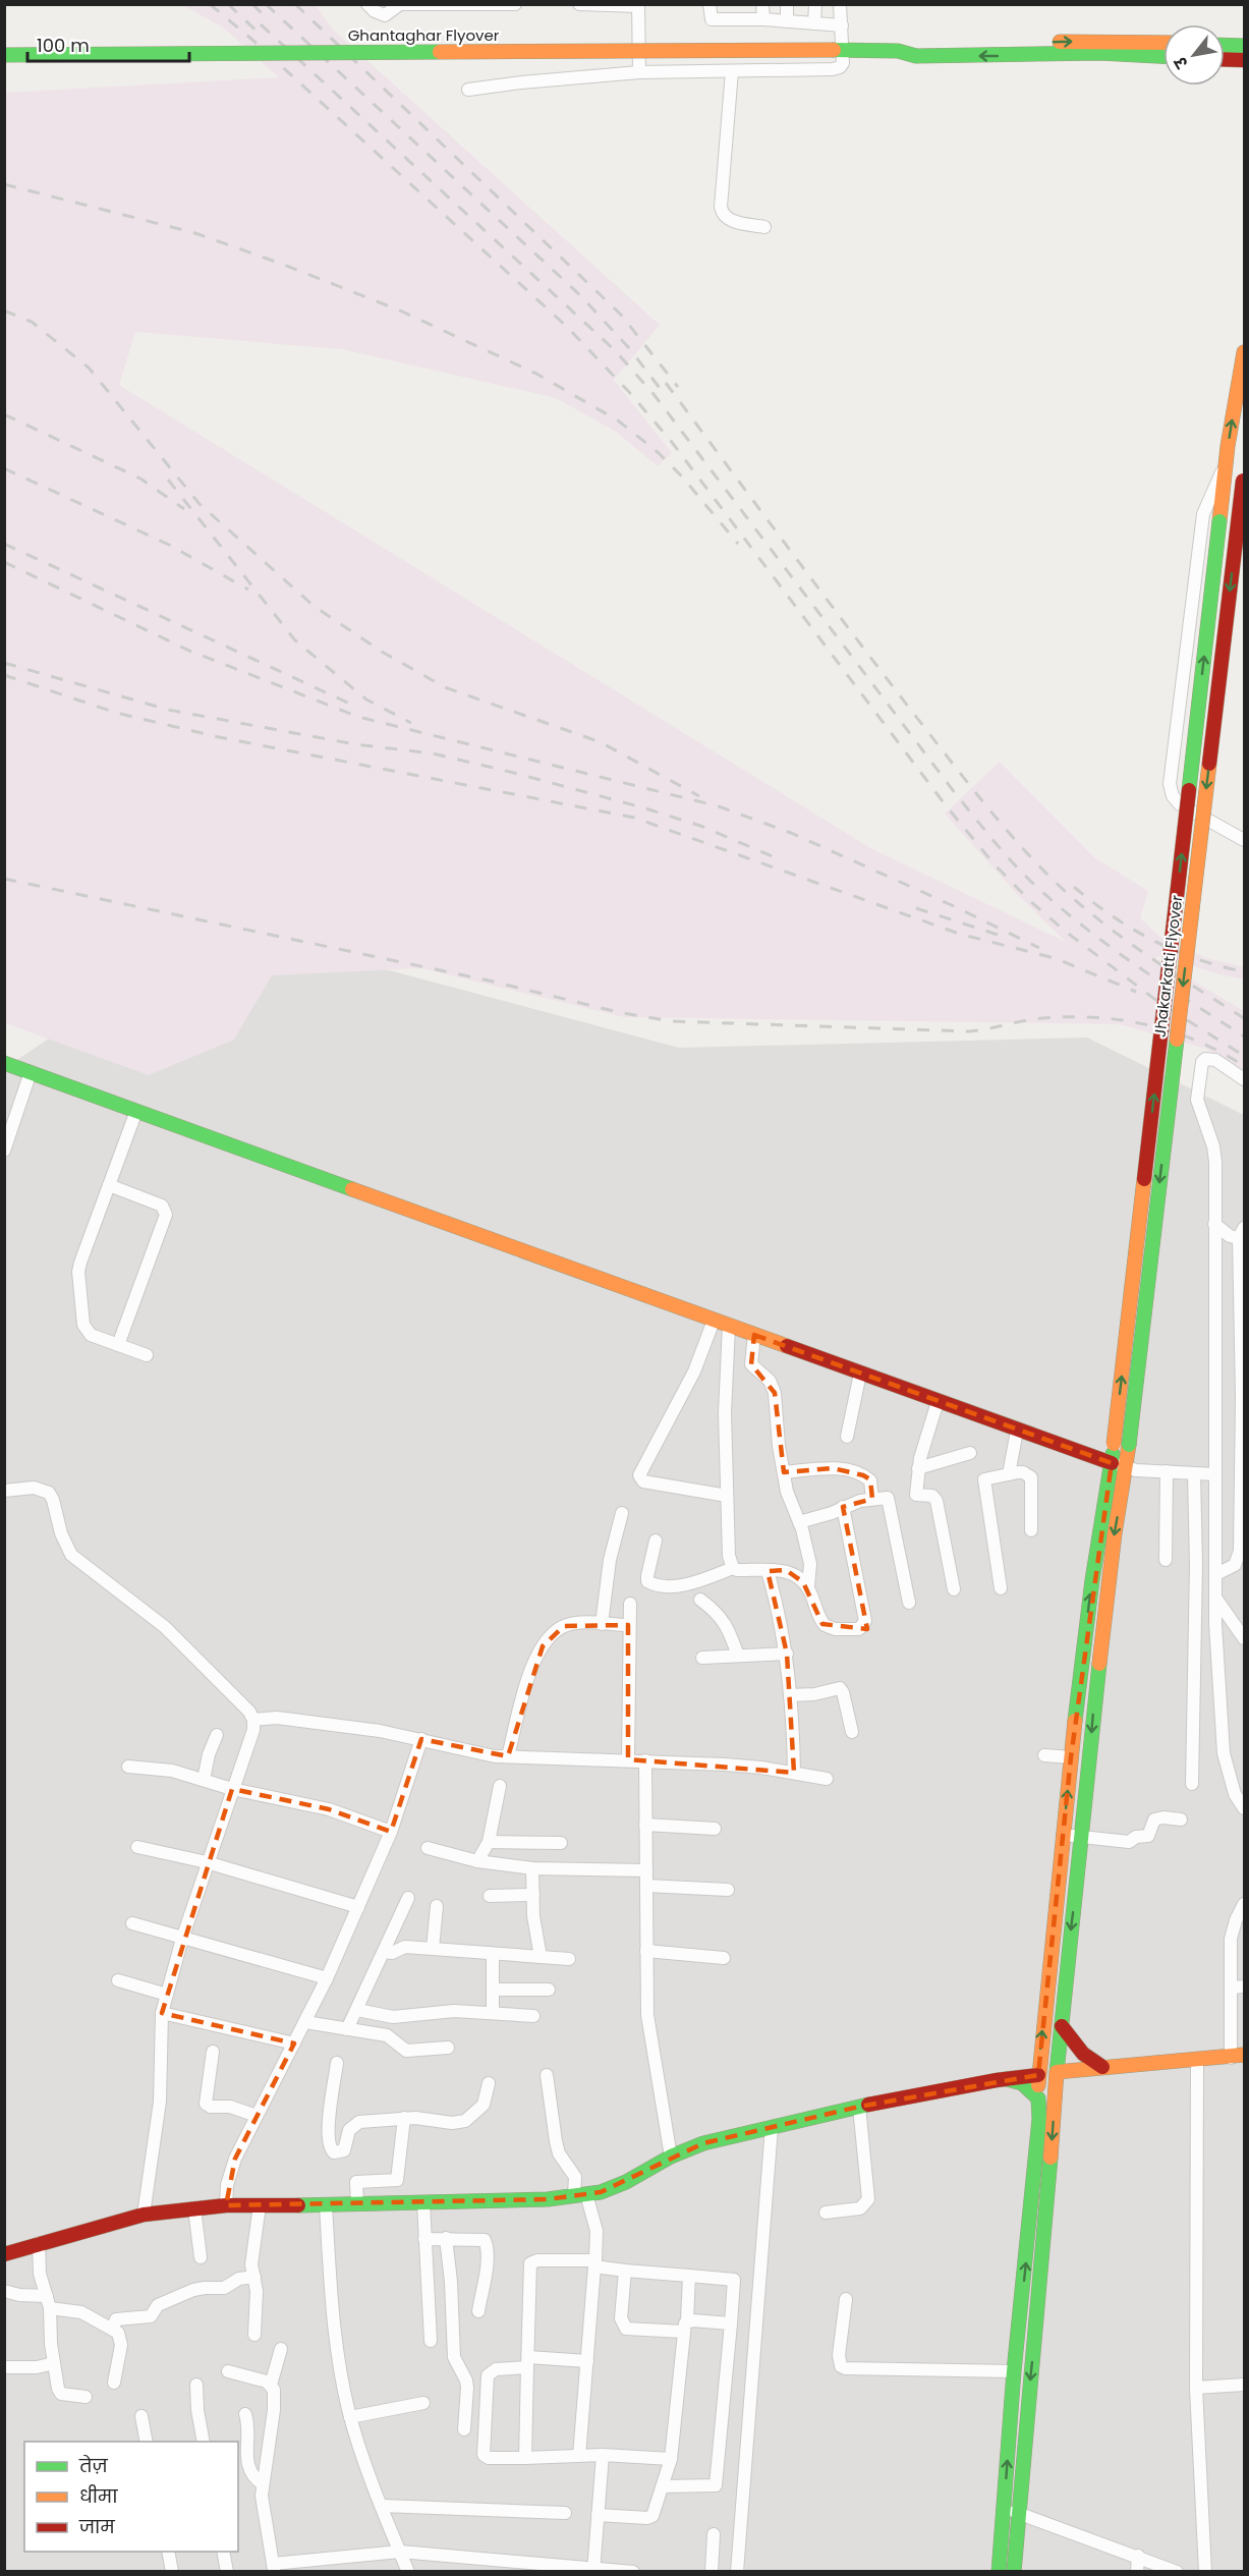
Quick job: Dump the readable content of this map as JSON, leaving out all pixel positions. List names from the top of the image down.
{
  "streets": {
    "main road": ["Ghantaghar Flyover", "Jhakarkatti Flyover"]
  },
  "legend": ["तेज़", "धीमा", "जाम"],
  "scale_bar": "100 m",
  "north": "bottom left"
}
